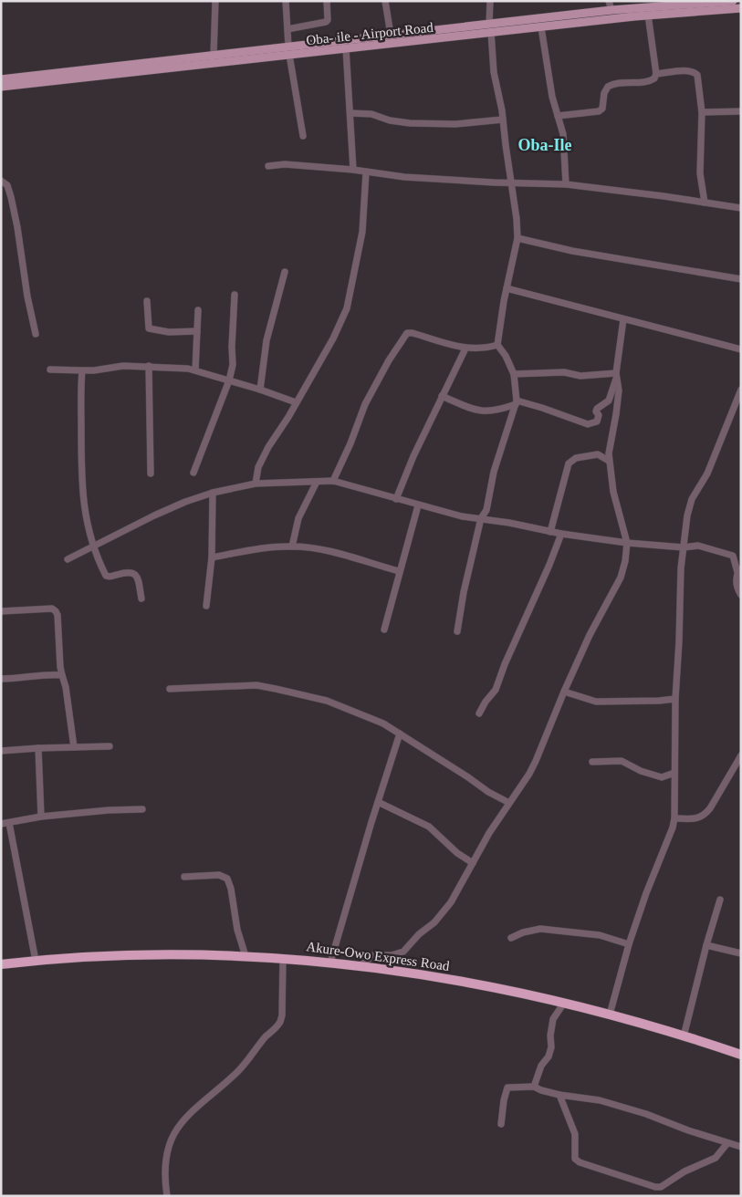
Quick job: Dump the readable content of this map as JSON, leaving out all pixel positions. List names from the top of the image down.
{
  "streets": {
    "highway": ["Akure-Owo Express Road"],
    "main road": ["Oba- ile - Airport Road"]
  },
  "districts": ["Oba-Ile"]
}
